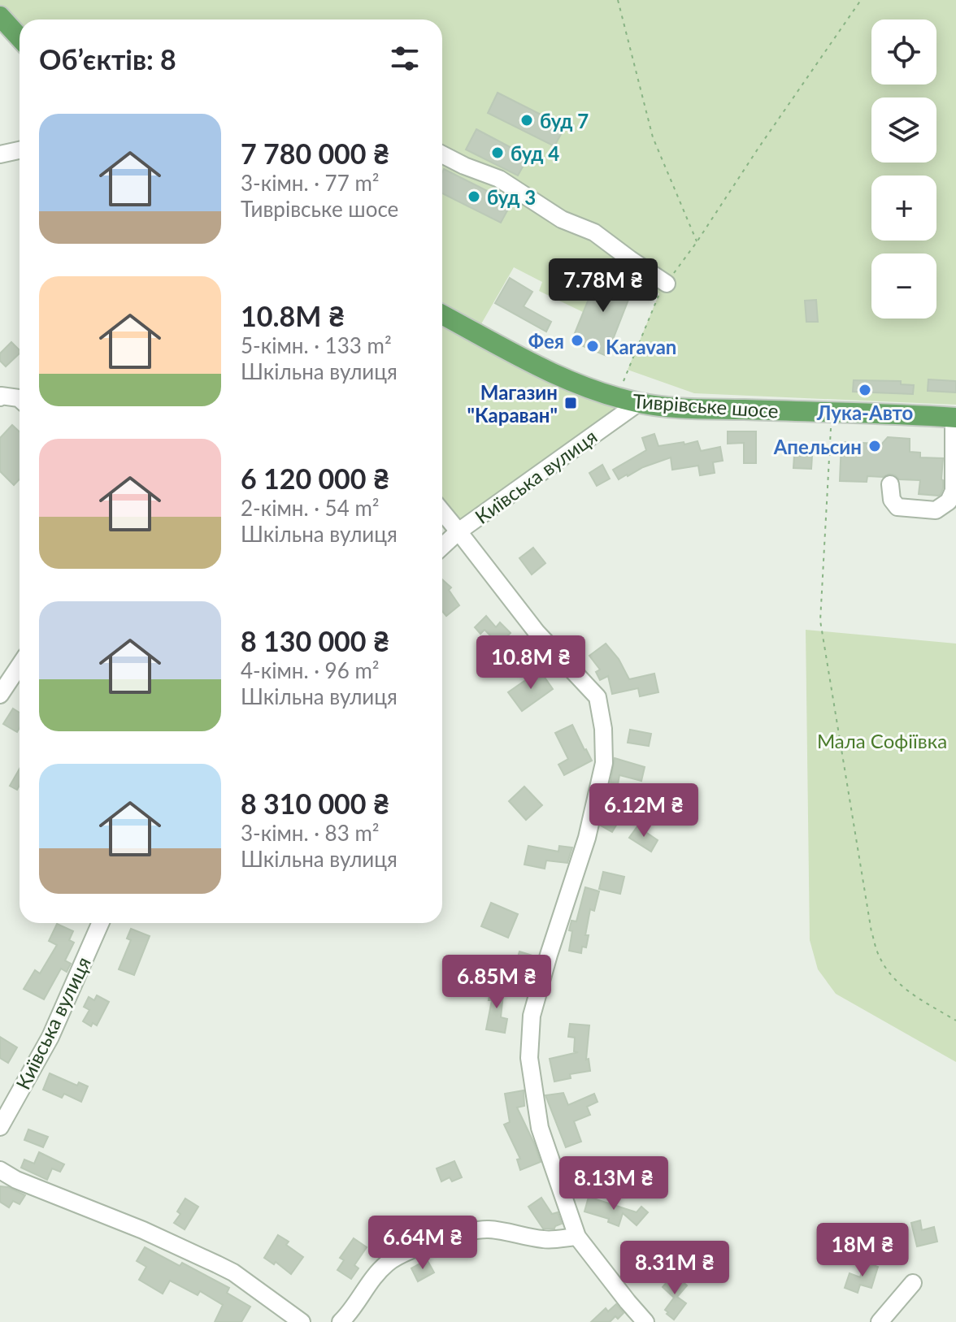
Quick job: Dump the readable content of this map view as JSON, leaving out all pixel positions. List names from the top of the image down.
{
  "streets": {
    "main road": ["Тиврівське шосе"],
    "street": ["Київська вулиця"]
  },
  "crossings": [
    ["Тиврівське шосе", "Київська вулиця"]
  ],
  "parks": ["Мала Софіївка"],
  "places": {
    "other": [
      "буд 7",
      "буд 4",
      "буд 3",
      "Фея",
      "Karavan",
      "Лука-Авто",
      "Апельсин"
    ],
    "transit": ["Магазин \"Караван\""]
  },
  "page": {
    "map_buttons": ["+", "−"],
    "heading": "Об’єктів: 8",
    "list": [
      {
        "name": "7 780 000 ₴",
        "note": "3-кімн. · 77 m² · Тиврівське шосе"
      },
      {
        "name": "10.8M ₴",
        "note": "5-кімн. · 133 m² · Шкільна вулиця"
      },
      {
        "name": "6 120 000 ₴",
        "note": "2-кімн. · 54 m² · Шкільна вулиця"
      },
      {
        "name": "8 130 000 ₴",
        "note": "4-кімн. · 96 m² · Шкільна вулиця"
      },
      {
        "name": "8 310 000 ₴",
        "note": "3-кімн. · 83 m² · Шкільна вулиця"
      }
    ],
    "price": [
      "7.78M ₴",
      "10.8M ₴",
      "6.12M ₴",
      "6.85M ₴",
      "8.13M ₴",
      "6.64M ₴",
      "18M ₴",
      "8.31M ₴"
    ]
  }
}
